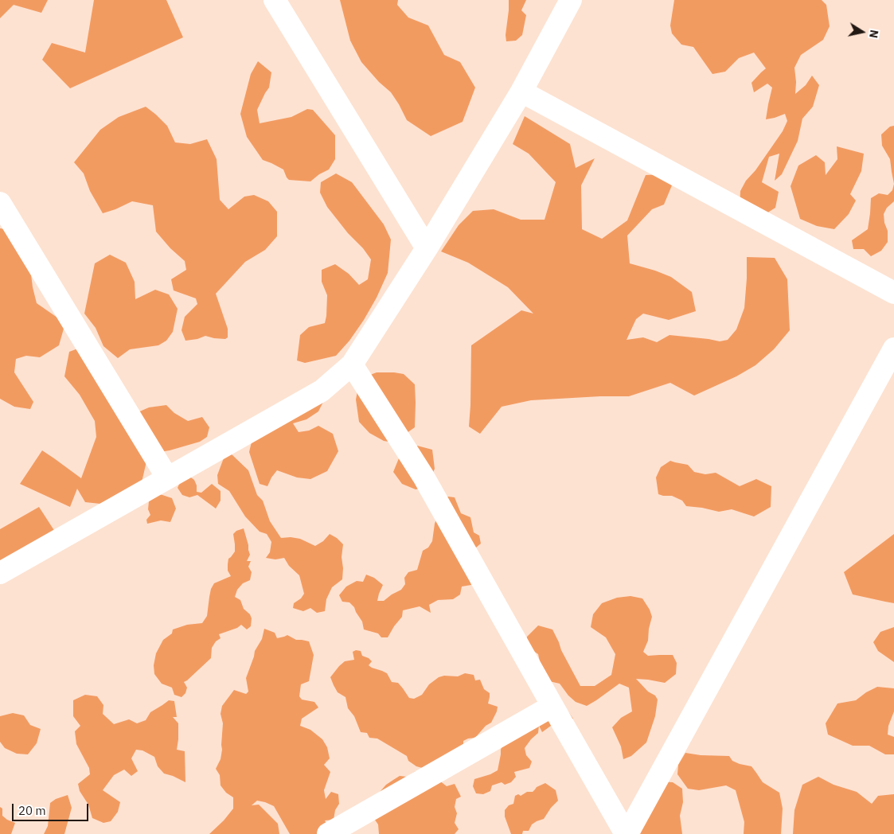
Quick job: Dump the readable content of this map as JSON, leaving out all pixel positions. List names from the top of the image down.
{
  "scale_bar": "20 m",
  "north": "right"
}
